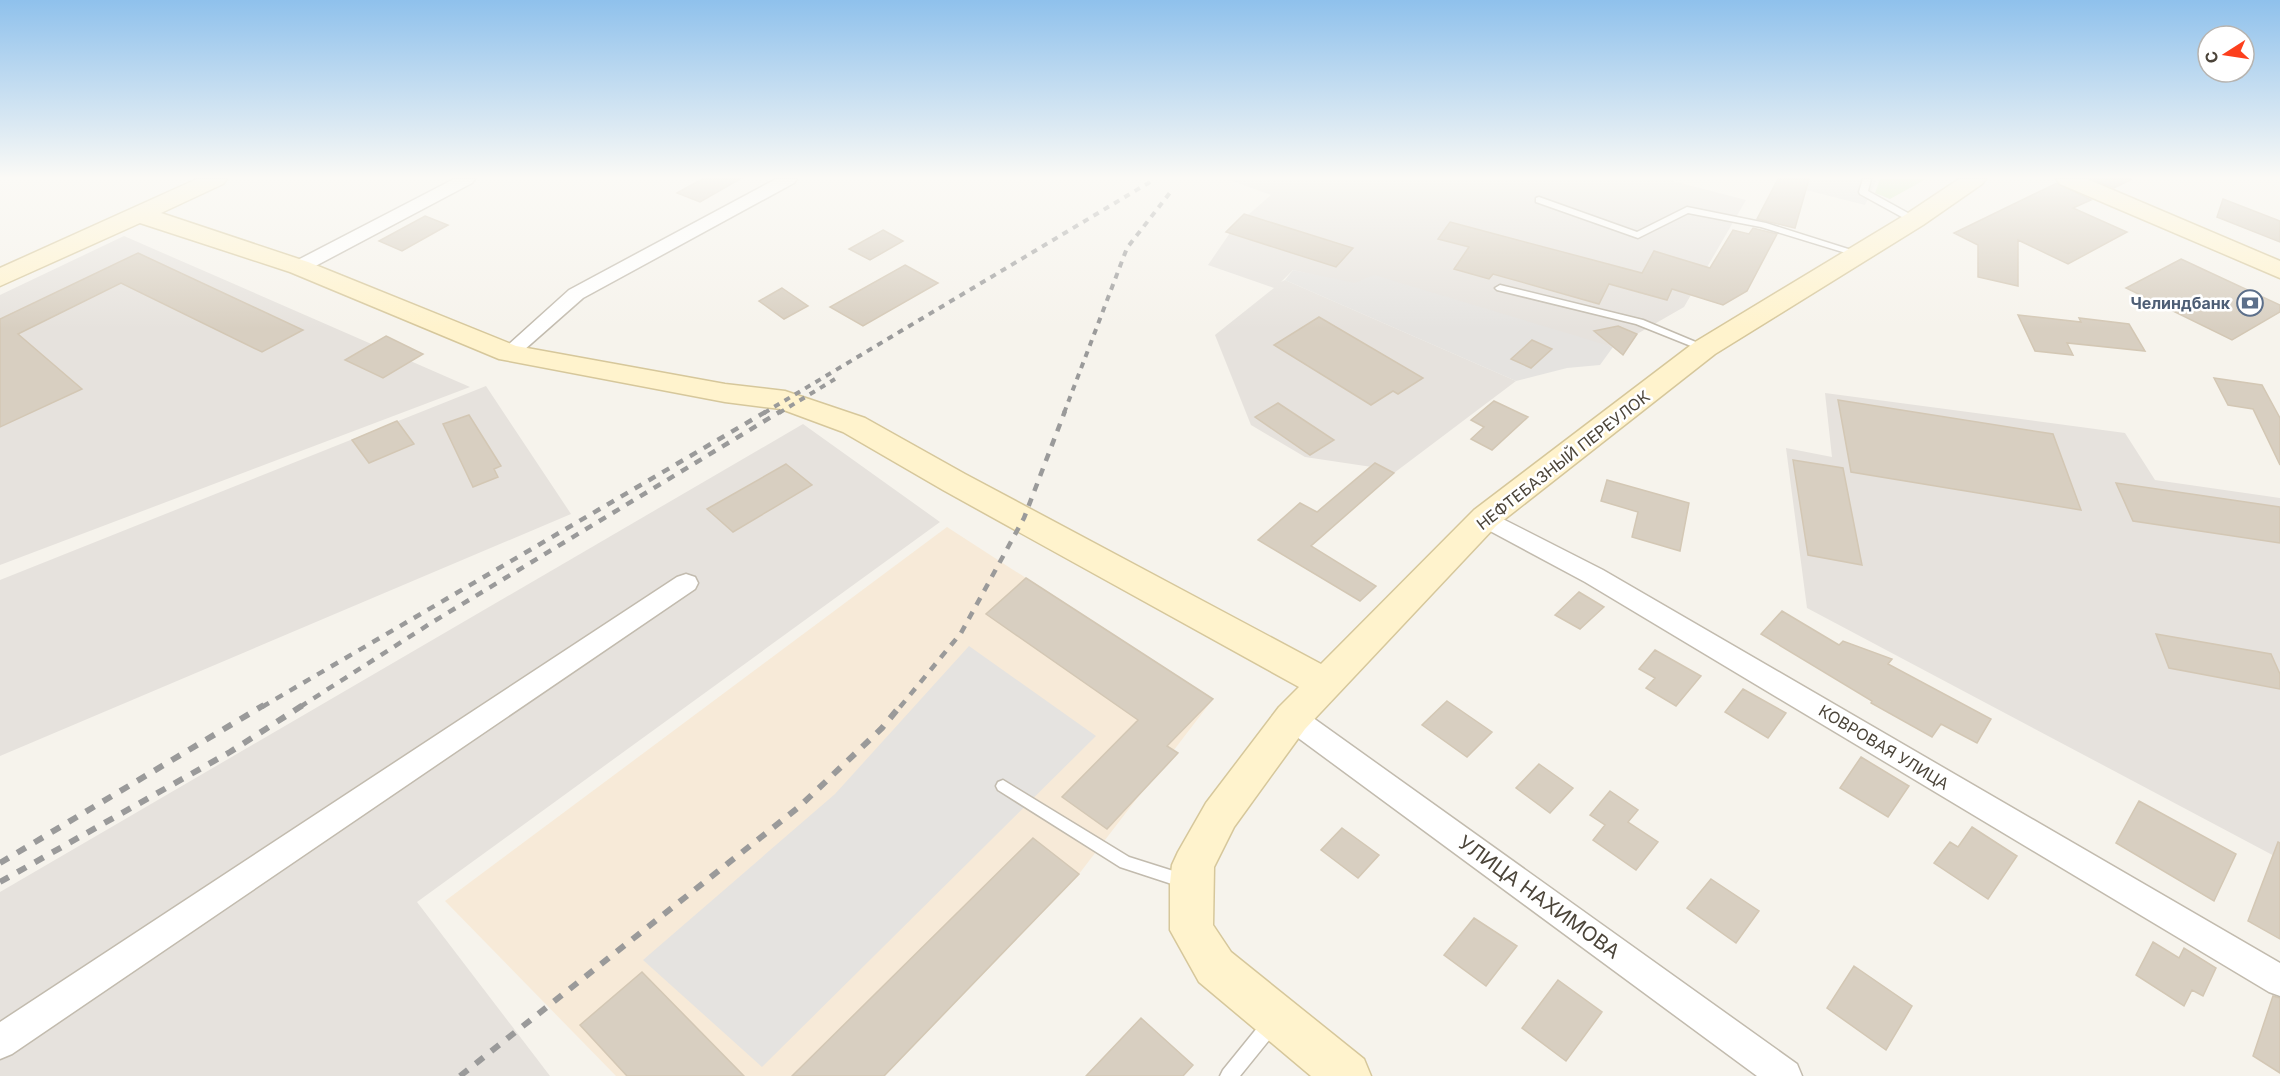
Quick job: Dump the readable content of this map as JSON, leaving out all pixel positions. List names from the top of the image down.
{
  "streets": {
    "street": ["НЕФТЕБАЗНЫЙ ПЕРЕУЛОК", "КОВРОВАЯ УЛИЦА", "УЛИЦА НАХИМОВА"]
  },
  "crossings": [
    ["НЕФТЕБАЗНЫЙ ПЕРЕУЛОК", "КОВРОВАЯ УЛИЦА"],
    ["НЕФТЕБАЗНЫЙ ПЕРЕУЛОК", "УЛИЦА НАХИМОВА"]
  ],
  "places": {
    "bank": ["Челиндбанк"]
  },
  "north": "left"
}
